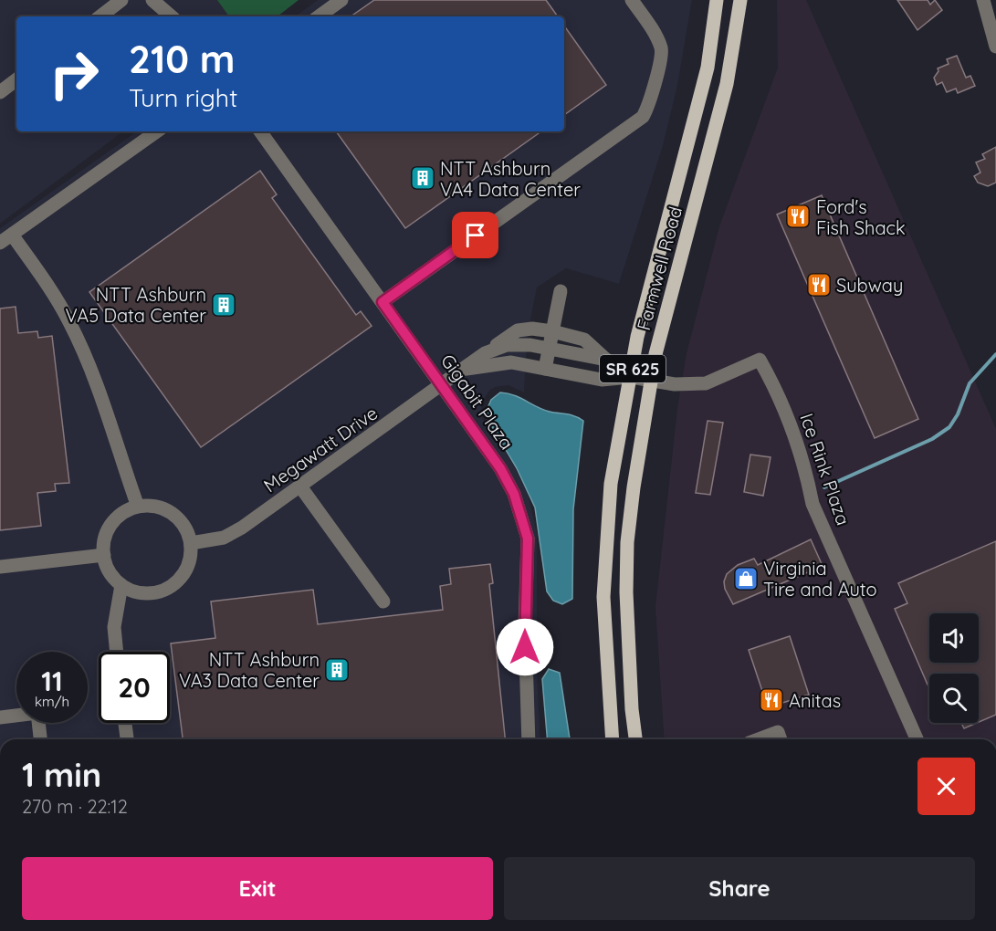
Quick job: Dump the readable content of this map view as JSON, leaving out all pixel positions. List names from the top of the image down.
{
  "streets": {
    "main road": ["Farmwell Road", "SR 625"],
    "street": ["Gigabit Plaza", "Megawatt Drive", "Ice Rink Plaza"]
  },
  "crossings": [
    ["Farmwell Road", "Megawatt Drive"],
    ["Farmwell Road", "Ice Rink Plaza"],
    ["Gigabit Plaza", "Megawatt Drive"],
    ["Megawatt Drive", "Ice Rink Plaza"]
  ],
  "places": {
    "building": ["NTT Ashburn VA4 Data Center", "NTT Ashburn VA5 Data Center", "NTT Ashburn VA3 Data Center"],
    "restaurant": ["Ford's Fish Shack", "Subway", "Anitas"],
    "shop": ["Virginia Tire and Auto"]
  },
  "page": {
    "turn": ["210 m", "Turn right"],
    "speed": "11 km/h",
    "limit": "20",
    "heading": ["1 min", "270 m · 22:12"],
    "buttons": ["Exit", "Share"]
  }
}
